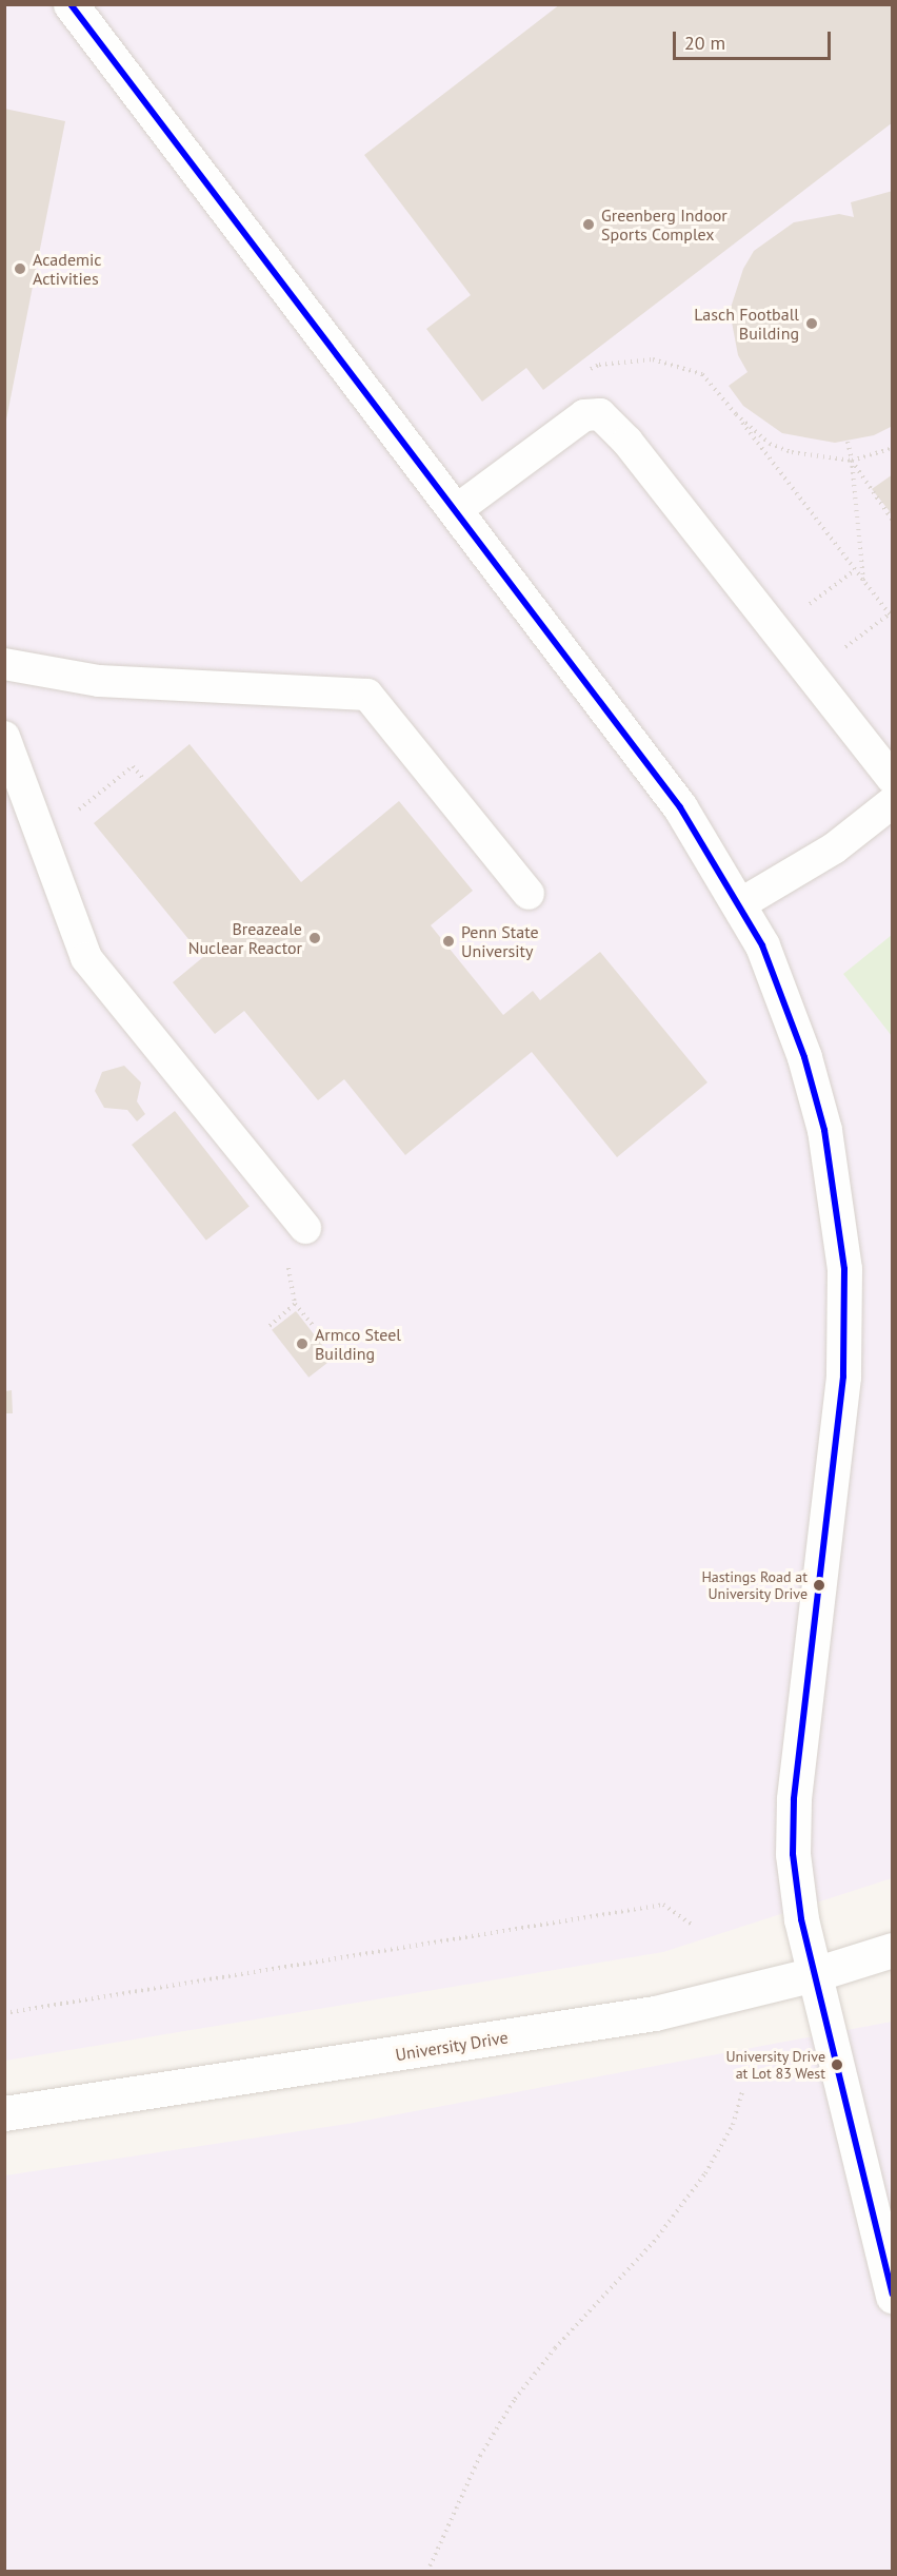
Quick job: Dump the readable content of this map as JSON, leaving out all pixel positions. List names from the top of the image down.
{
  "streets": {
    "street": ["University Drive"]
  },
  "places": [
    "Greenberg Indoor Sports Complex",
    "Academic Activities",
    "Lasch Football Building",
    "Breazeale Nuclear Reactor",
    "Penn State University",
    "Armco Steel Building",
    "Hastings Road at University Drive",
    "University Drive at Lot 83 West"
  ],
  "scale_bar": "20 m"
}
